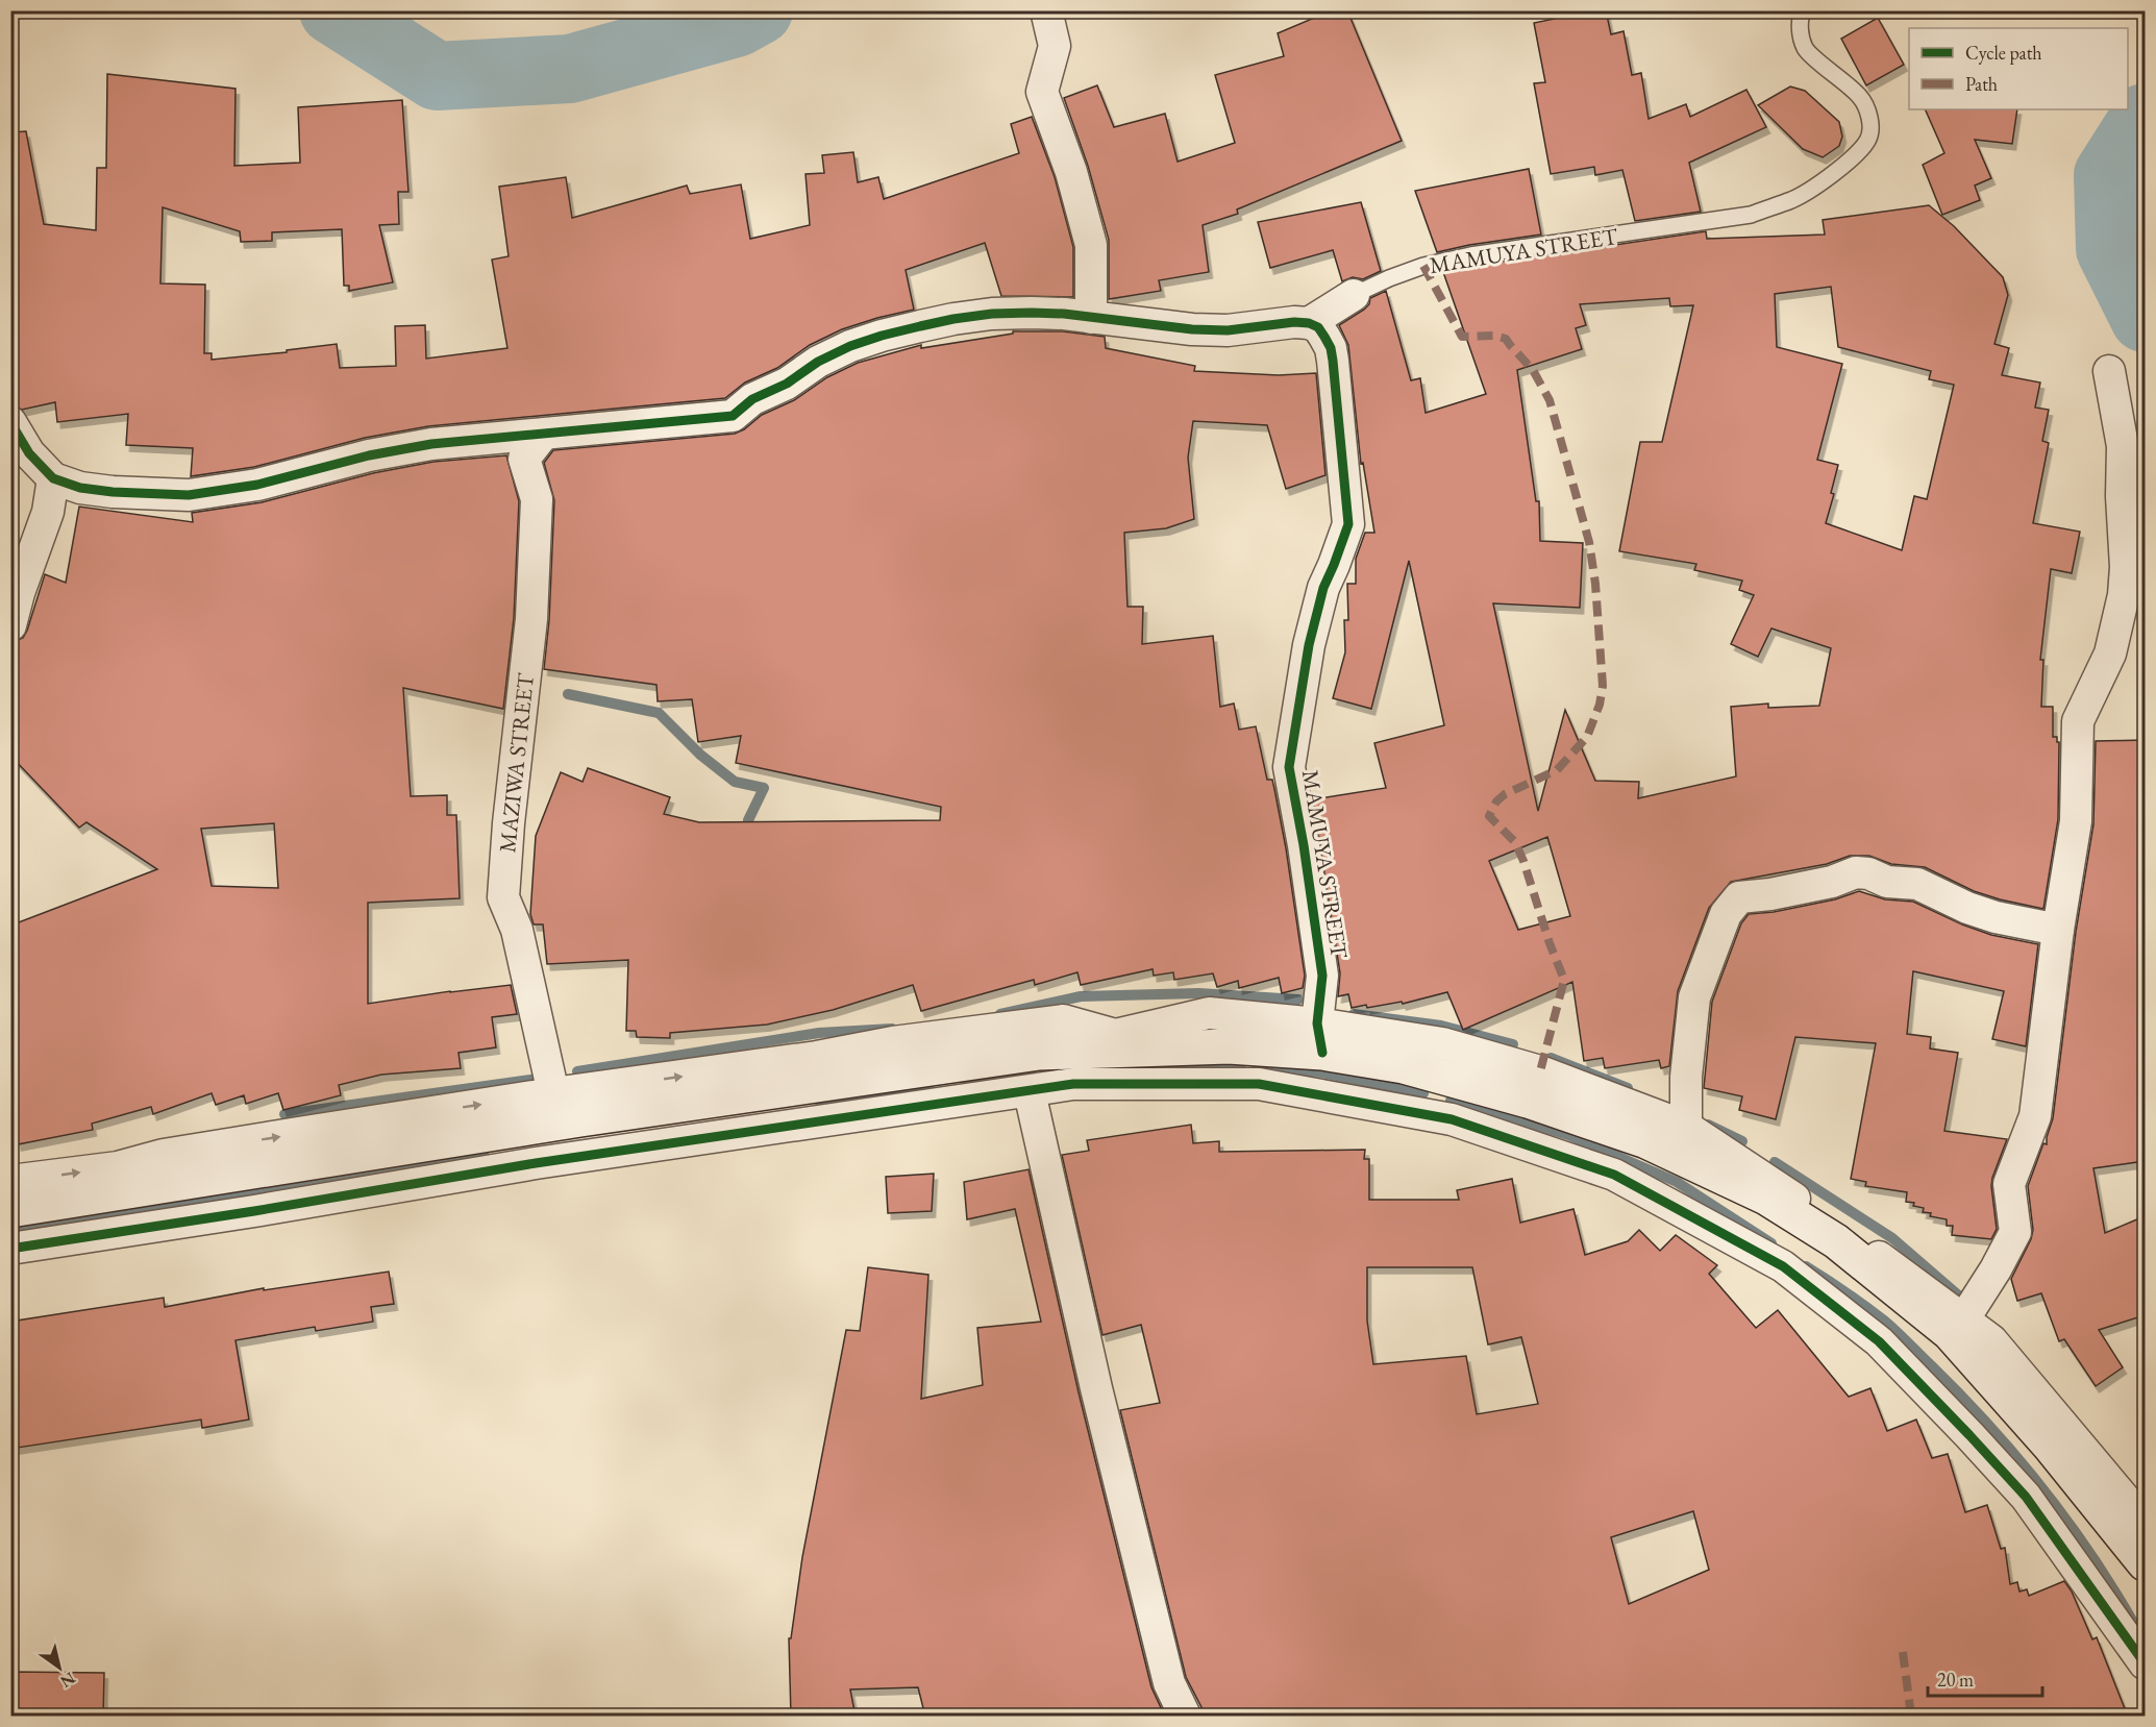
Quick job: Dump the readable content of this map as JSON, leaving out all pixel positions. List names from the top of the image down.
{
  "streets": {
    "street": ["MAMUYA STREET", "MAZIWA STREET"]
  },
  "legend": ["Cycle path", "Path"],
  "scale_bar": "20 m",
  "north": "bottom right"
}
